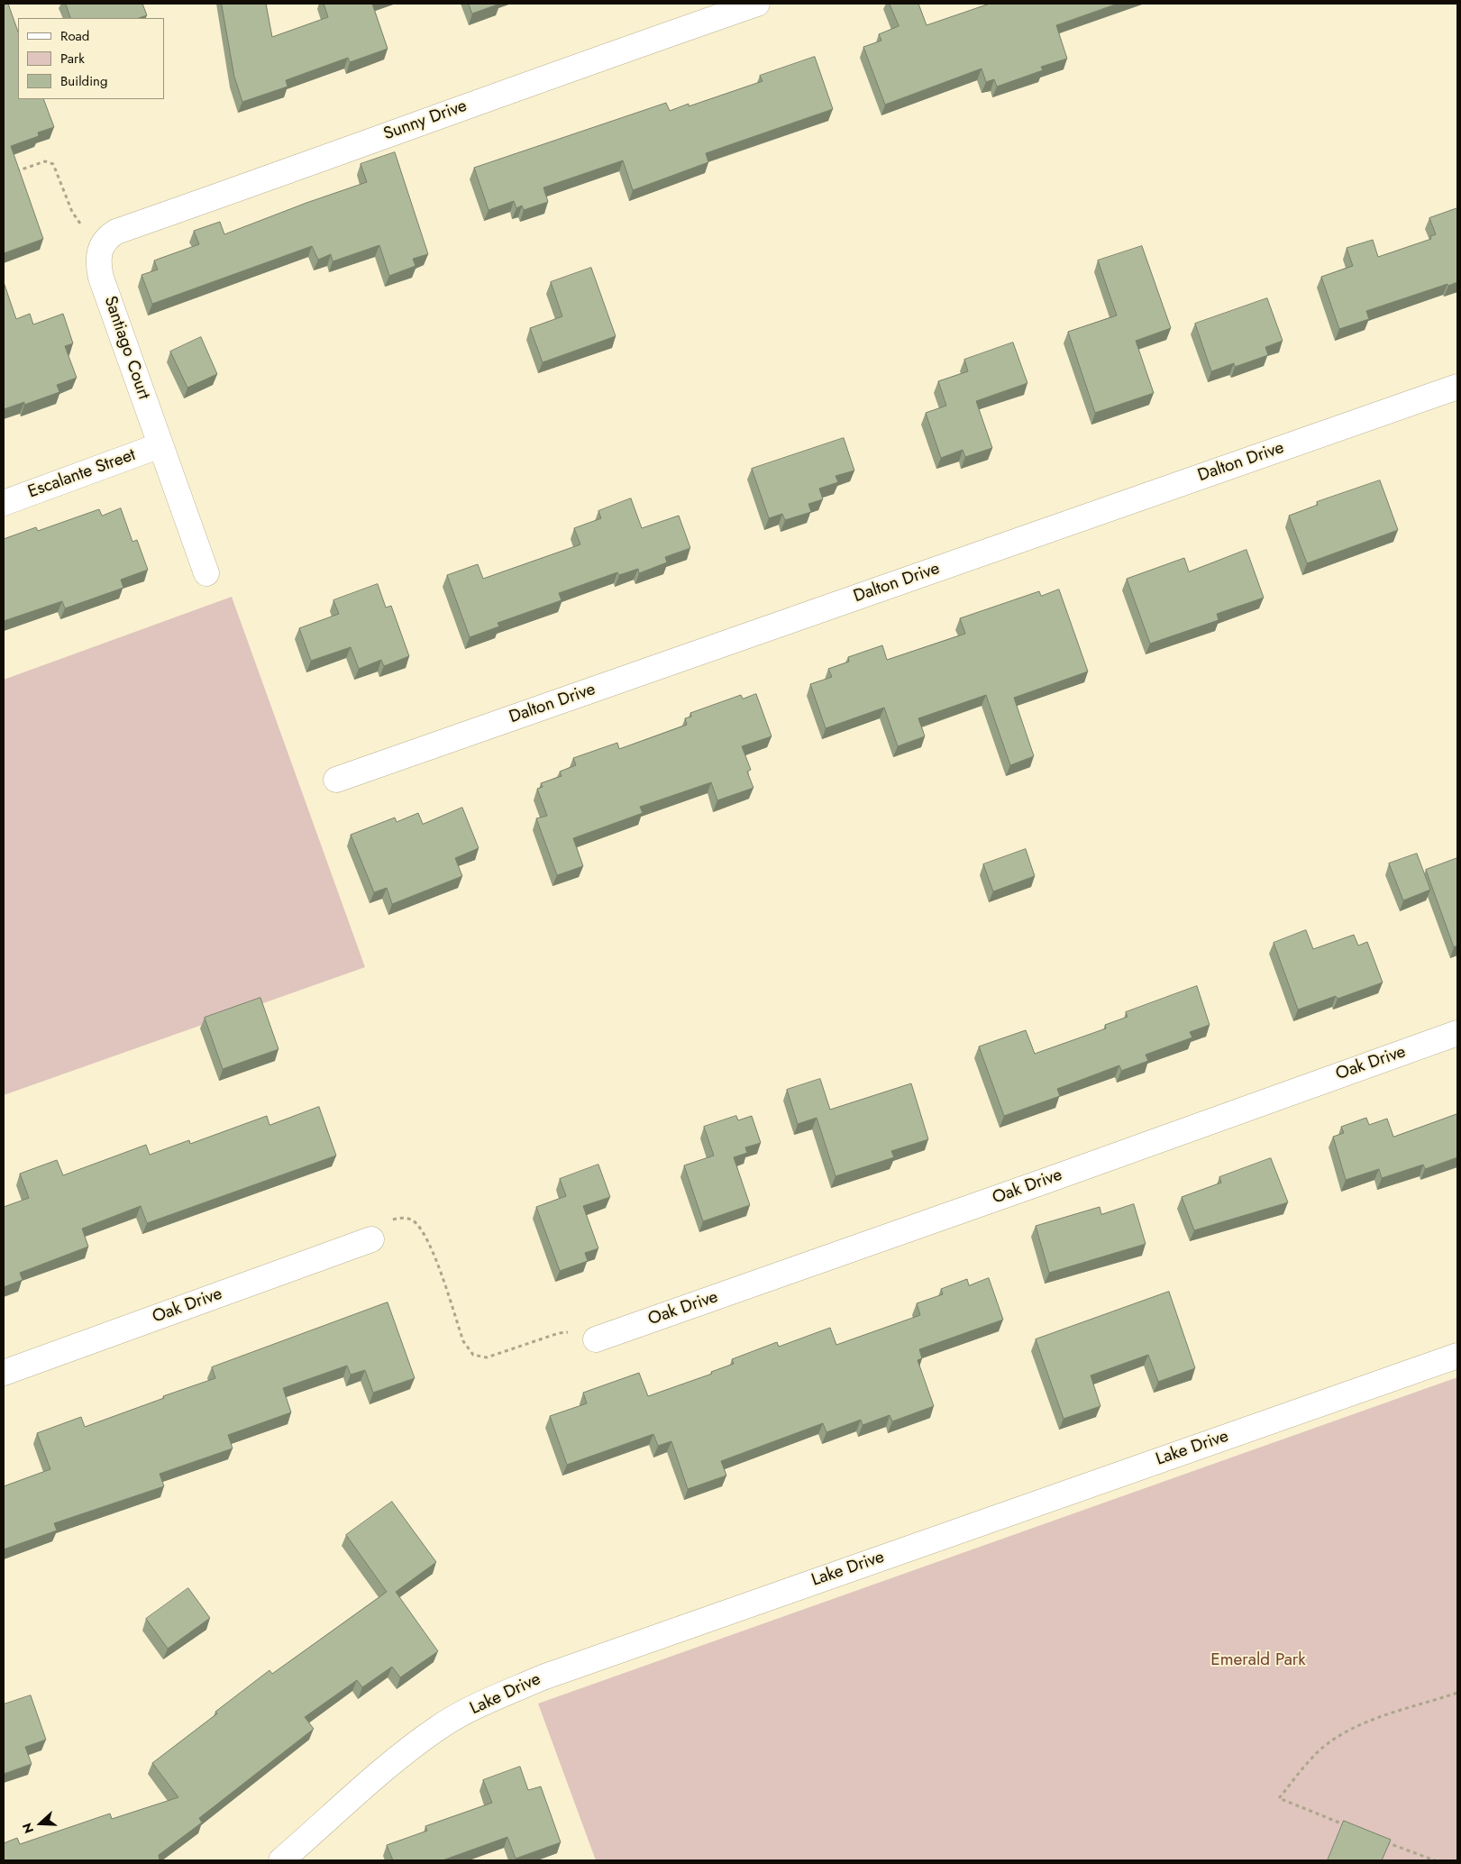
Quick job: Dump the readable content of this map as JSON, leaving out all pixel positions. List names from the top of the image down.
{
  "streets": {
    "street": [
      "Sunny Drive",
      "Santiago Court",
      "Dalton Drive",
      "Escalante Street",
      "Oak Drive",
      "Lake Drive"
    ]
  },
  "crossings": [
    ["Sunny Drive", "Santiago Court"],
    ["Santiago Court", "Escalante Street"]
  ],
  "parks": ["Emerald Park"],
  "legend": ["Road", "Park", "Building"],
  "north": "left"
}
